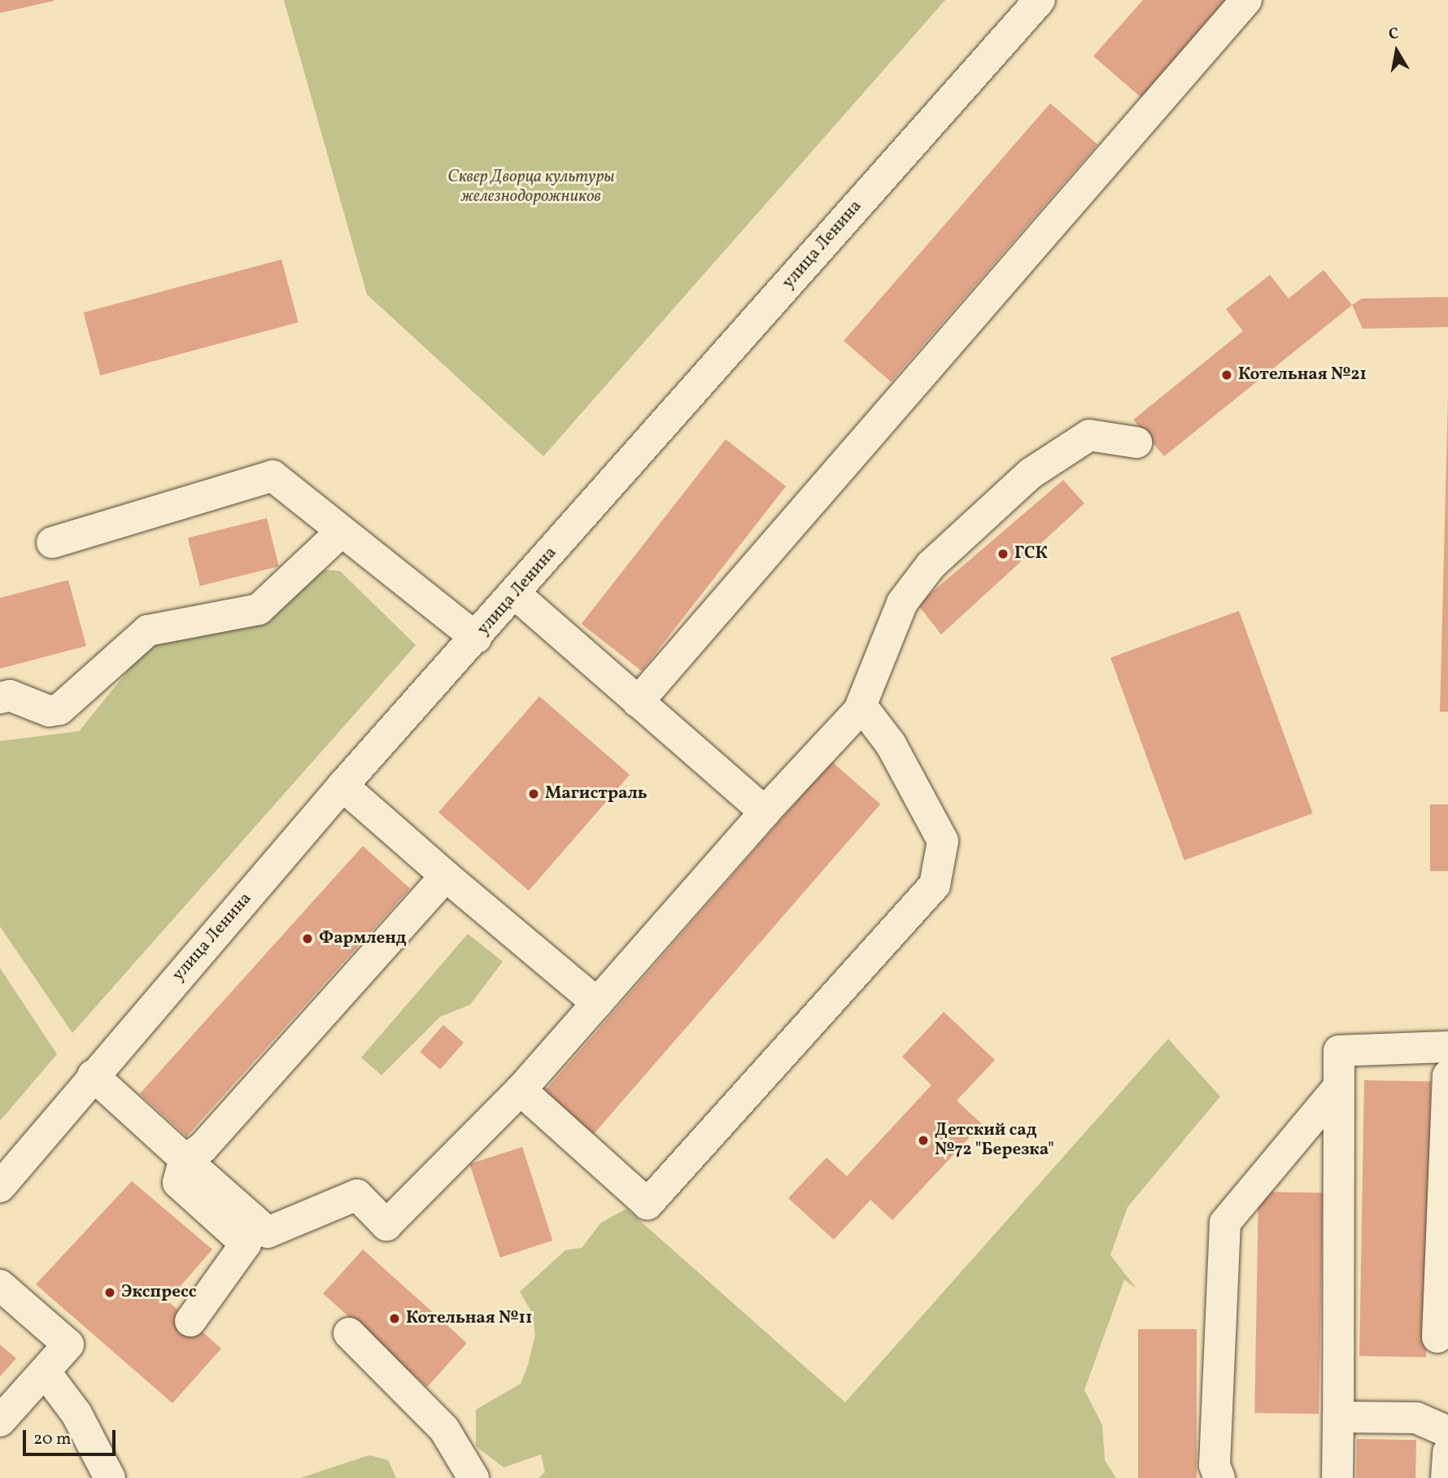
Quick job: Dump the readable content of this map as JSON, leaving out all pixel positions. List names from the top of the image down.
{
  "streets": {
    "street": ["улица Ленина"]
  },
  "parks": ["Сквер Дворца культуры железнодорожников"],
  "places": [
    "Котельная №21",
    "ГСК",
    "Магистраль",
    "Фармленд",
    "Детский сад №72 \"Березка\"",
    "Экспресс",
    "Котельная №11"
  ],
  "scale_bar": "20 m",
  "north": "top"
}
